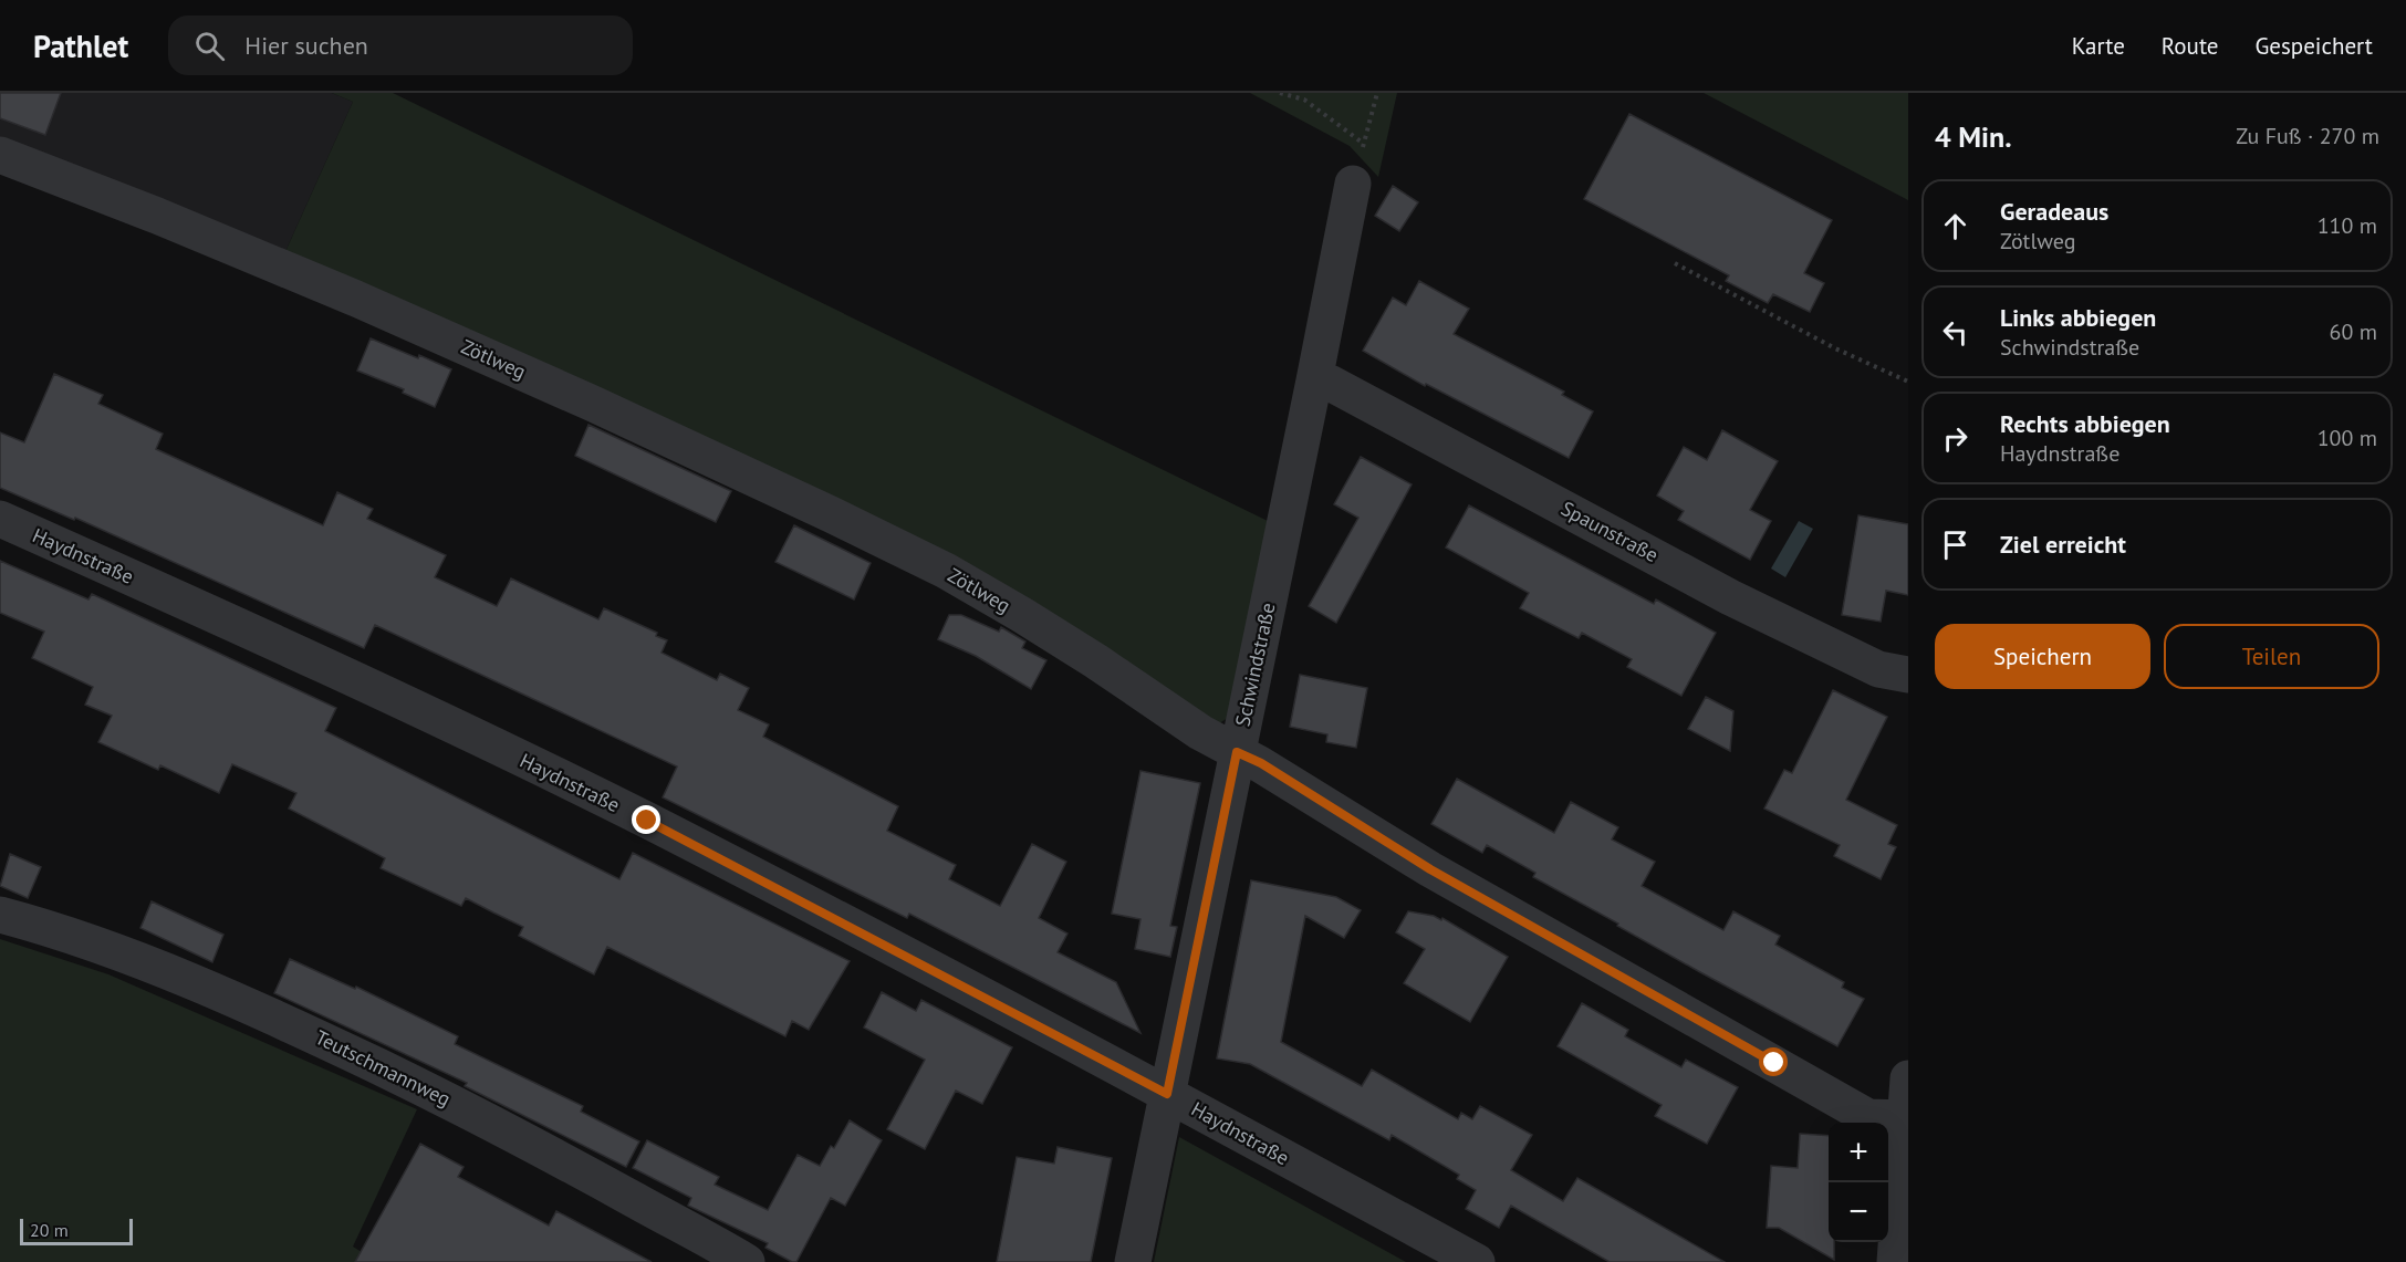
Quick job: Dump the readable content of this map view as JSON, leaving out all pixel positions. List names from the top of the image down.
{
  "streets": {
    "street": [
      "Zötlweg",
      "Spaunstraße",
      "Haydnstraße",
      "Schwindstraße",
      "Teutschmannweg"
    ]
  },
  "crossings": [
    ["Zötlweg", "Schwindstraße"],
    ["Spaunstraße", "Schwindstraße"],
    ["Haydnstraße", "Schwindstraße"]
  ],
  "scale_bar": "20 m",
  "page": {
    "header": "Pathlet",
    "search": "Hier suchen",
    "nav": ["Karte", "Route", "Gespeichert"],
    "heading": ["4 Min.", "Zu Fuß · 270 m"],
    "list": [
      ["Geradeaus", "Zötlweg", "110 m"],
      ["Links abbiegen", "Schwindstraße", "60 m"],
      ["Rechts abbiegen", "Haydnstraße", "100 m"],
      "Ziel erreicht"
    ],
    "buttons": ["Speichern", "Teilen"],
    "map_buttons": ["+", "−"],
    "scale": "20 m"
  }
}
